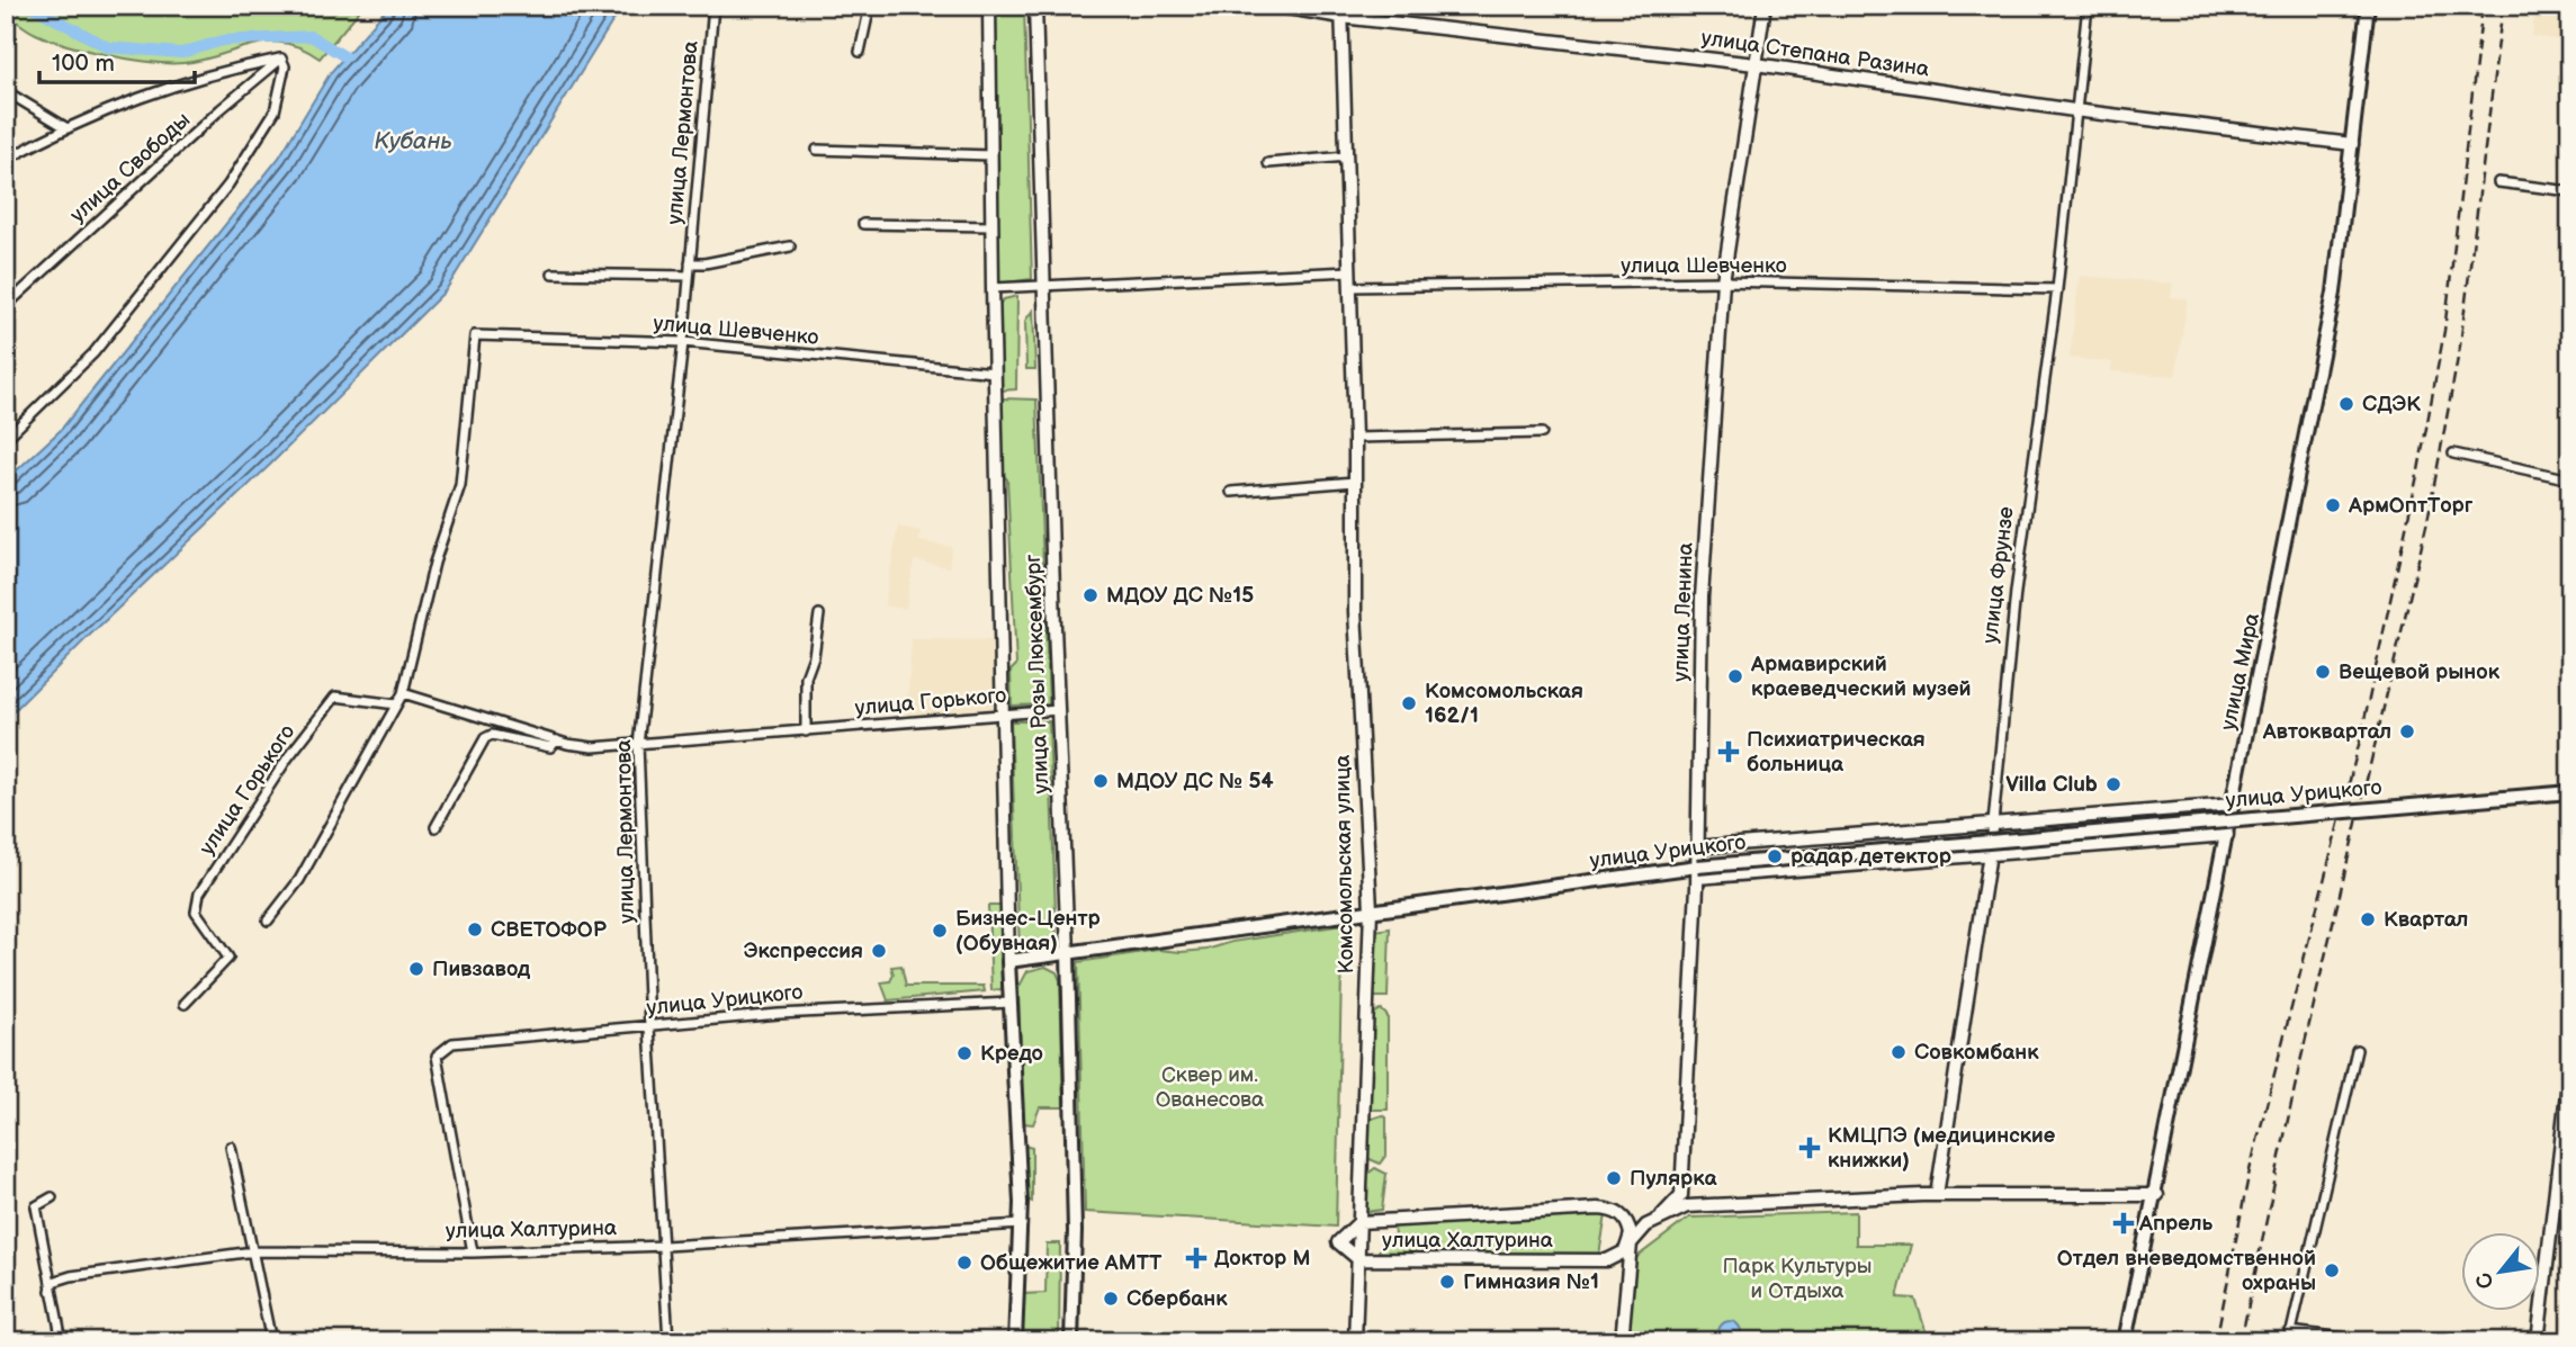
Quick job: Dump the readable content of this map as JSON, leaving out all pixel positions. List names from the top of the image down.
{
  "streets": {
    "main road": ["улица Мира", "улица Розы Люксембург", "улица Урицкого"],
    "street": [
      "улица Степана Разина",
      "улица Лермонтова",
      "улица Свободы",
      "улица Шевченко",
      "улица Фрунзе",
      "улица Ленина",
      "улица Горького",
      "Комсомольская улица",
      "улица Халтурина"
    ]
  },
  "crossings": [
    ["улица Степана Разина", "улица Фрунзе"],
    ["улица Степана Разина", "улица Ленина"],
    ["улица Степана Разина", "улица Мира"],
    ["улица Степана Разина", "Комсомольская улица"],
    ["улица Лермонтова", "улица Шевченко"],
    ["улица Лермонтова", "улица Горького"],
    ["улица Лермонтова", "улица Урицкого"],
    ["улица Лермонтова", "улица Халтурина"],
    ["улица Шевченко", "улица Фрунзе"],
    ["улица Шевченко", "улица Ленина"],
    ["улица Шевченко", "улица Розы Люксембург"],
    ["улица Шевченко", "улица Горького"],
    ["улица Шевченко", "Комсомольская улица"],
    ["улица Фрунзе", "улица Урицкого"],
    ["улица Фрунзе", "улица Халтурина"],
    ["улица Ленина", "улица Урицкого"],
    ["улица Ленина", "улица Халтурина"],
    ["улица Мира", "улица Урицкого"],
    ["улица Мира", "улица Халтурина"],
    ["улица Розы Люксембург", "улица Горького"],
    ["улица Розы Люксембург", "улица Урицкого"],
    ["улица Розы Люксембург", "улица Халтурина"],
    ["улица Урицкого", "Комсомольская улица"],
    ["улица Урицкого", "улица Халтурина"],
    ["Комсомольская улица", "улица Халтурина"]
  ],
  "water": ["Кубань"],
  "parks": ["Сквер им. Ованесова", "Парк Культуры и Отдыха"],
  "places": {
    "other": [
      "СДЭК",
      "АрмОптТорг",
      "МДОУ ДС №15",
      "Вещевой рынок",
      "Армавирский краеведческий музей",
      "Комсомольская 162/1",
      "Автоквартал",
      "МДОУ ДС № 54",
      "Villa Club",
      "радар детектор",
      "Квартал",
      "СВЕТОФОР",
      "Бизнес-Центр (Обувная)",
      "Экспрессия",
      "Пивзавод",
      "Совкомбанк",
      "Кредо",
      "Пулярка",
      "Общежитие АМТТ",
      "Отдел вневедомственной охраны",
      "Гимназия №1",
      "Сбербанк"
    ],
    "health": [
      "Психиатрическая больница",
      "КМЦПЭ (медицинские книжки)",
      "Апрель",
      "Доктор М"
    ]
  },
  "scale_bar": "100 m",
  "north": "bottom left"
}
